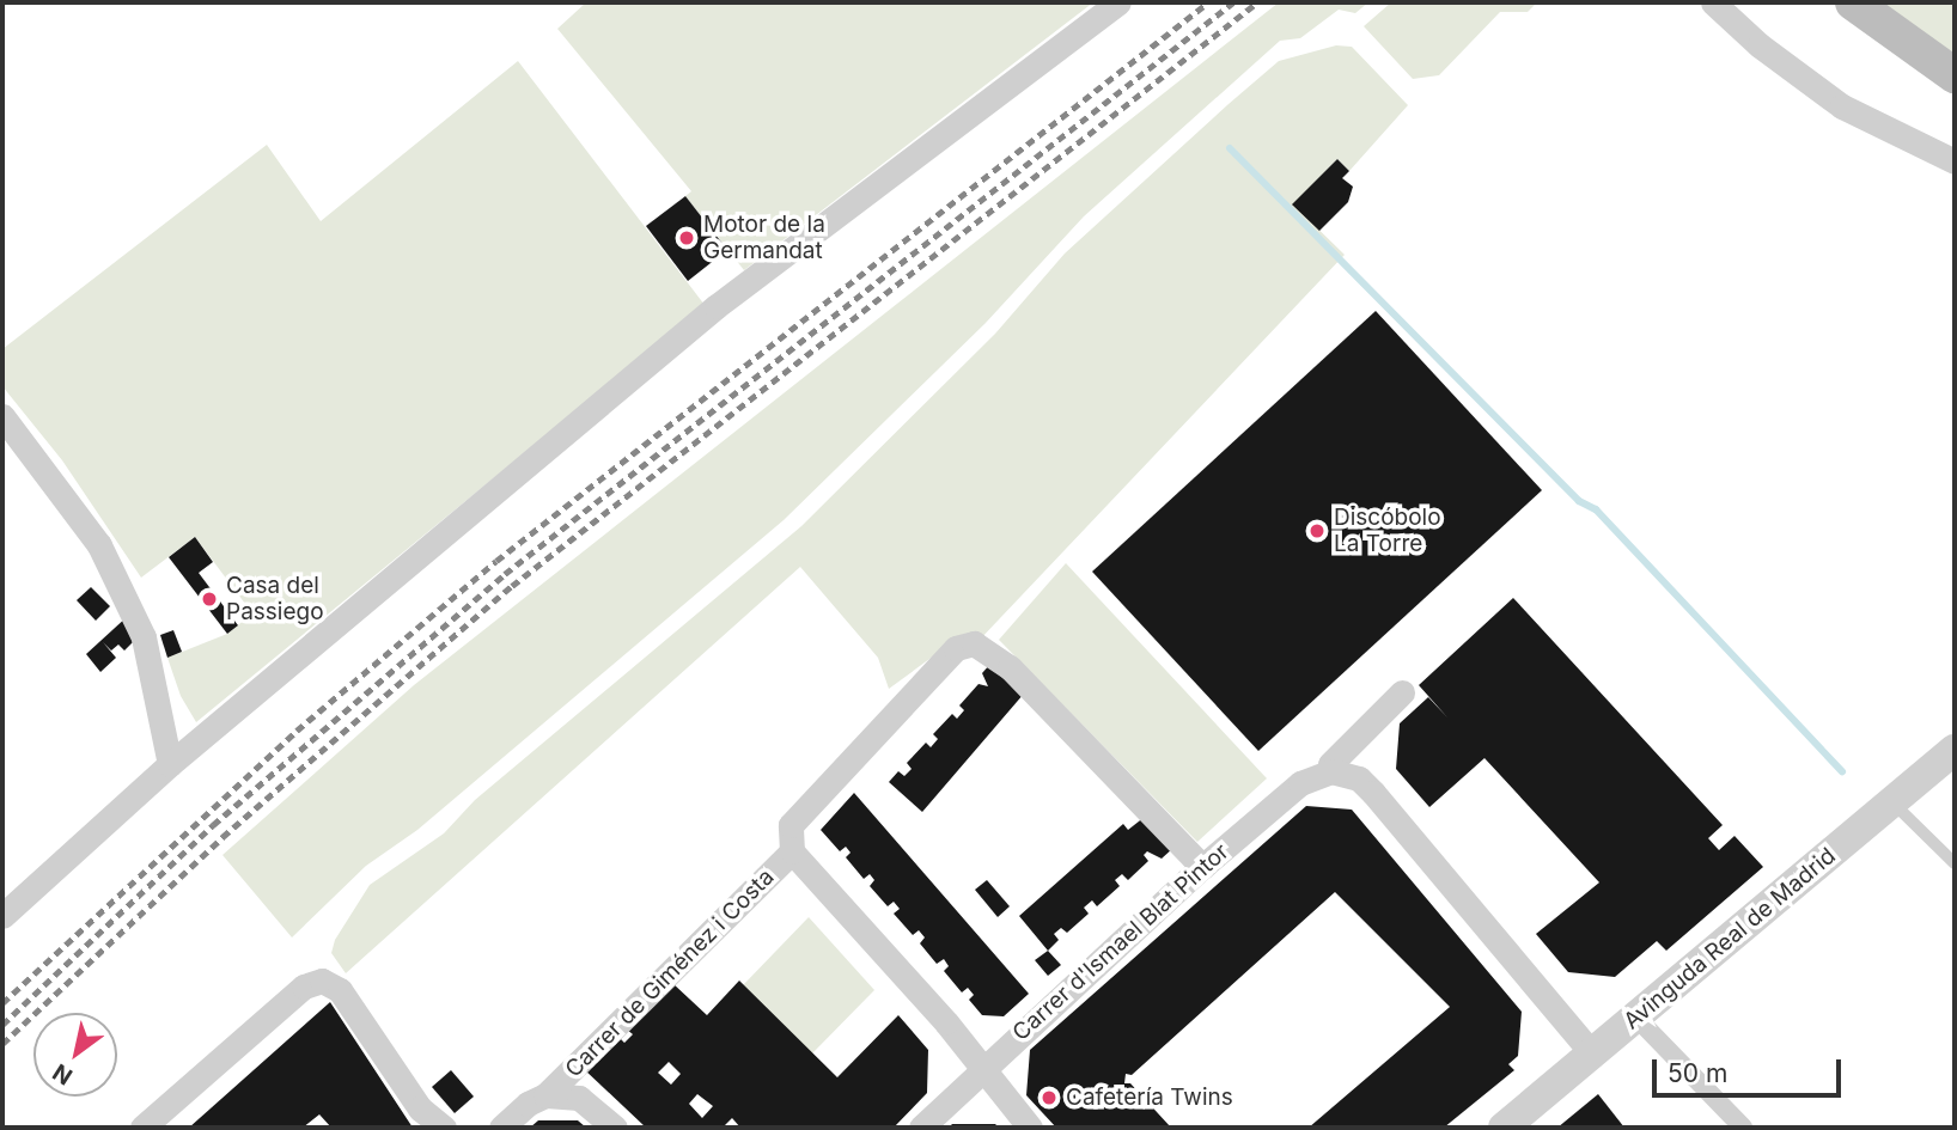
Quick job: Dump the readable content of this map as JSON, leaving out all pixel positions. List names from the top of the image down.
{
  "streets": {
    "street": ["Avinguda Real de Madrid", "Carrer d'Ismael Blat Pintor", "Carrer de Giménez i Costa"]
  },
  "crossings": [
    ["Carrer d'Ismael Blat Pintor", "Carrer de Giménez i Costa"]
  ],
  "places": [
    "Motor de la Germandat",
    "Discóbolo La Torre",
    "Casa del Passiego",
    "Cafetería Twins"
  ],
  "scale_bar": "50 m",
  "north": "bottom left"
}
